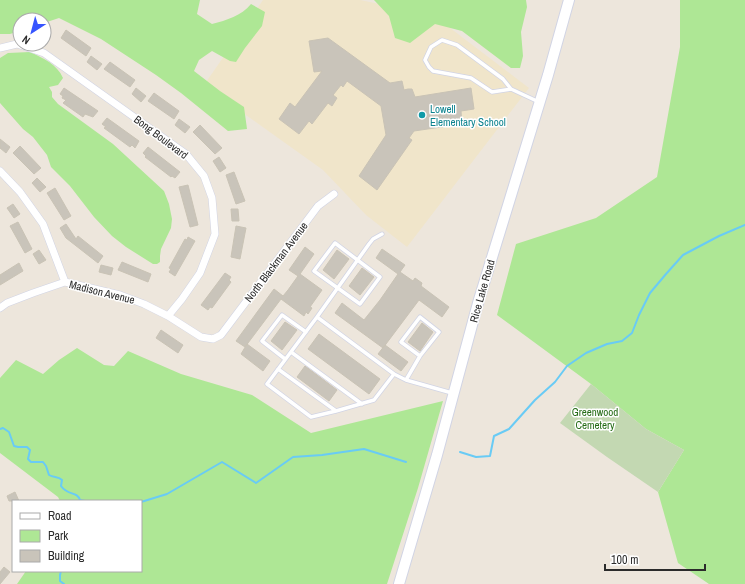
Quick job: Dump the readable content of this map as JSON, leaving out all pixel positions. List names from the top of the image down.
{
  "streets": {
    "main road": ["Rice Lake Road"],
    "street": ["Bong Boulevard", "North Blackman Avenue", "Madison Avenue"]
  },
  "crossings": [
    ["Bong Boulevard", "Madison Avenue"],
    ["North Blackman Avenue", "Madison Avenue"]
  ],
  "parks": ["Greenwood Cemetery"],
  "places": ["Lowell Elementary School"],
  "legend": ["Road", "Park", "Building"],
  "scale_bar": "100 m",
  "north": "bottom left"
}
